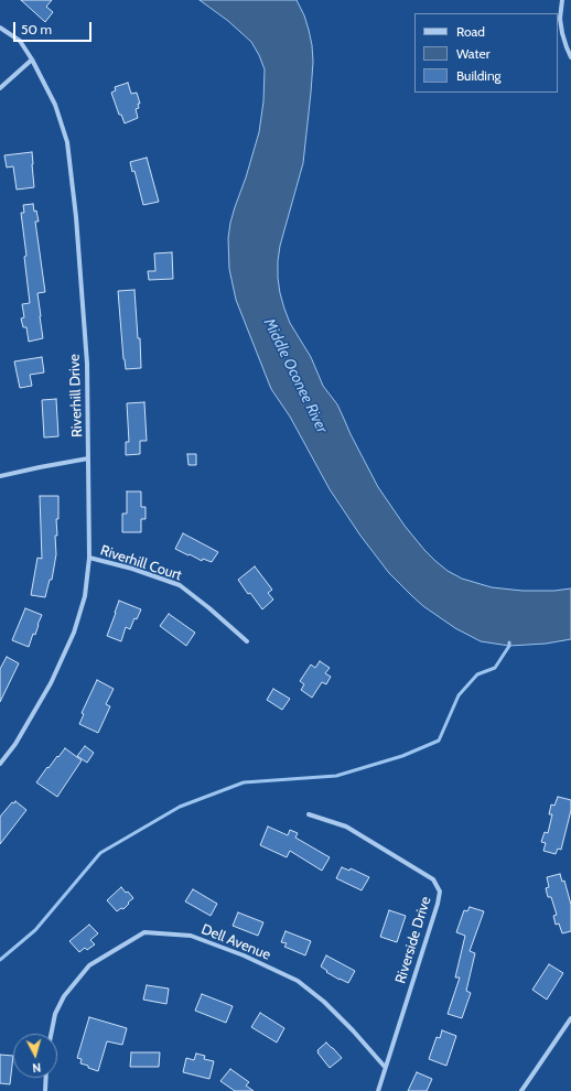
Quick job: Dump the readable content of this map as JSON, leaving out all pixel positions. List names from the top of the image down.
{
  "streets": {
    "street": [
      "Riverhill Drive",
      "Riverhill Court",
      "Riverside Drive",
      "Dell Avenue"
    ]
  },
  "crossings": [
    ["Riverhill Drive", "Riverhill Court"],
    ["Riverside Drive", "Dell Avenue"]
  ],
  "water": ["Middle Oconee River"],
  "legend": ["Road", "Water", "Building"],
  "scale_bar": "50 m",
  "north": "bottom"
}
